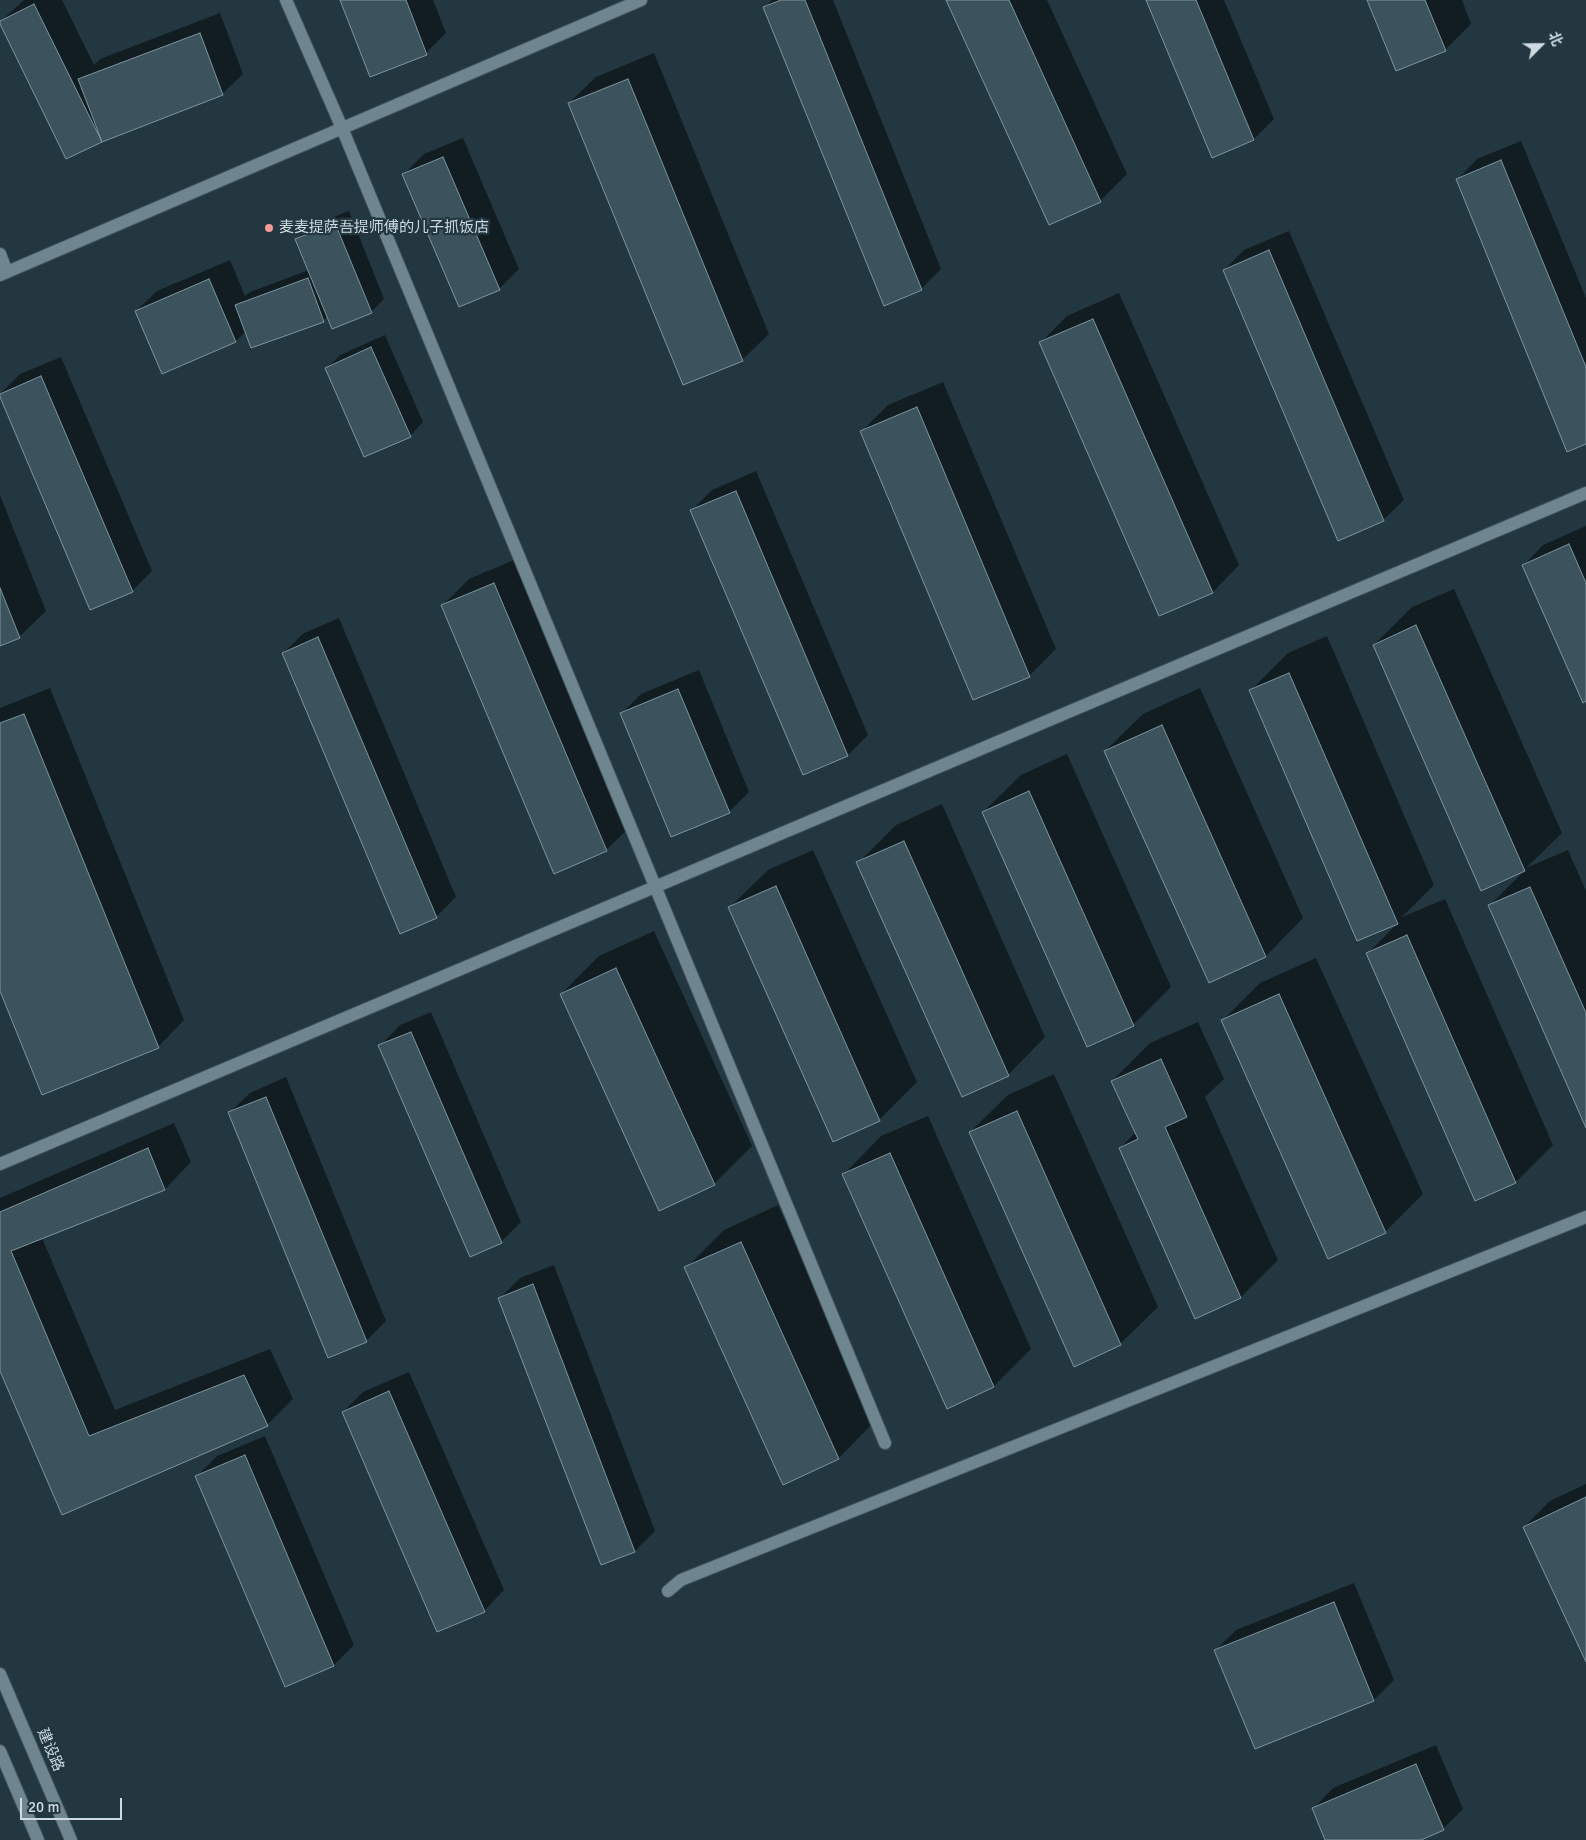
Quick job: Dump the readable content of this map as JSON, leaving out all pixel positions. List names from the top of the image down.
{
  "streets": {
    "street": ["建设路"]
  },
  "places": ["麦麦提萨吾提师傅的儿子抓饭店"],
  "scale_bar": "20 m",
  "north": "top right"
}
